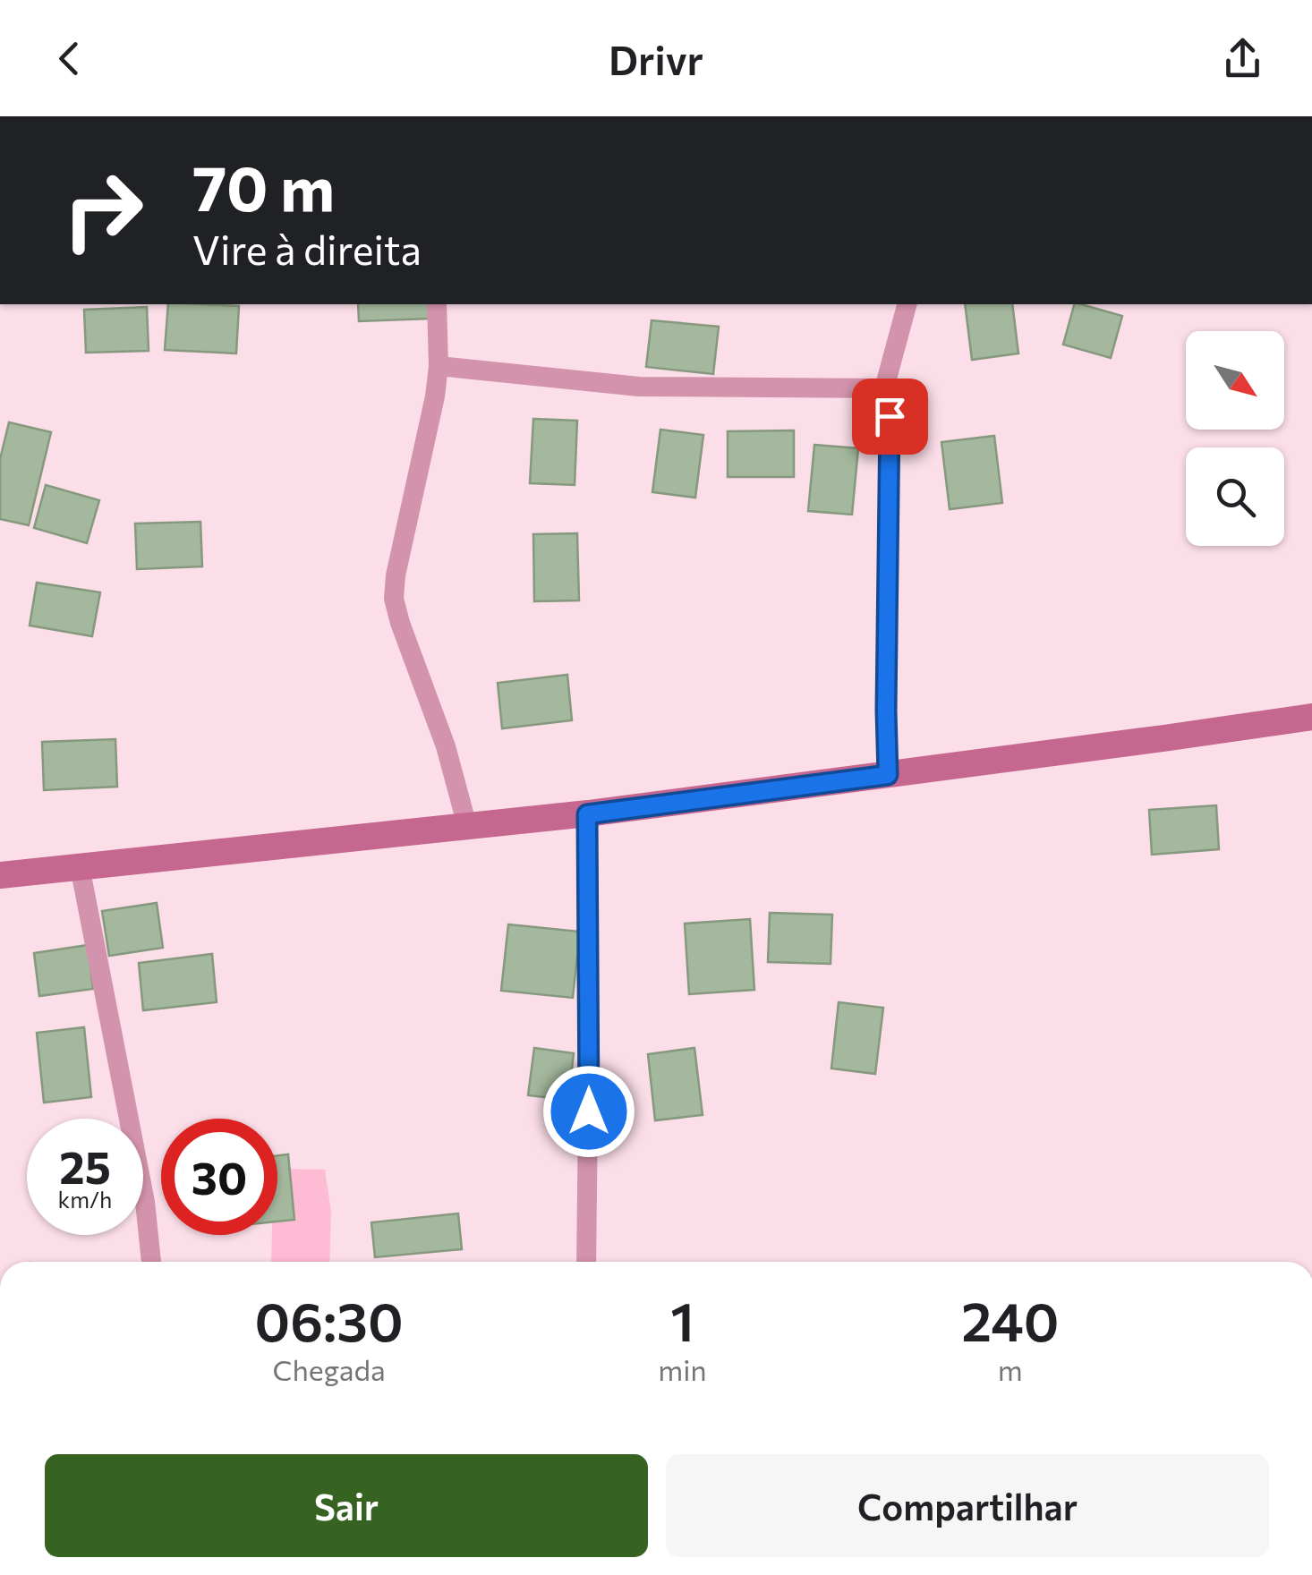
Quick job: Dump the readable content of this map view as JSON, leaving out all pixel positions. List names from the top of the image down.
{
  "north": "bottom right",
  "page": {
    "header": "Drivr",
    "turn": ["70 m", "Vire à direita"],
    "speed": "25 km/h",
    "limit": "30",
    "eta": [
      "06:30",
      "Chegada",
      "1",
      "min",
      "240",
      "m"
    ],
    "buttons": ["Sair", "Compartilhar"]
  }
}
